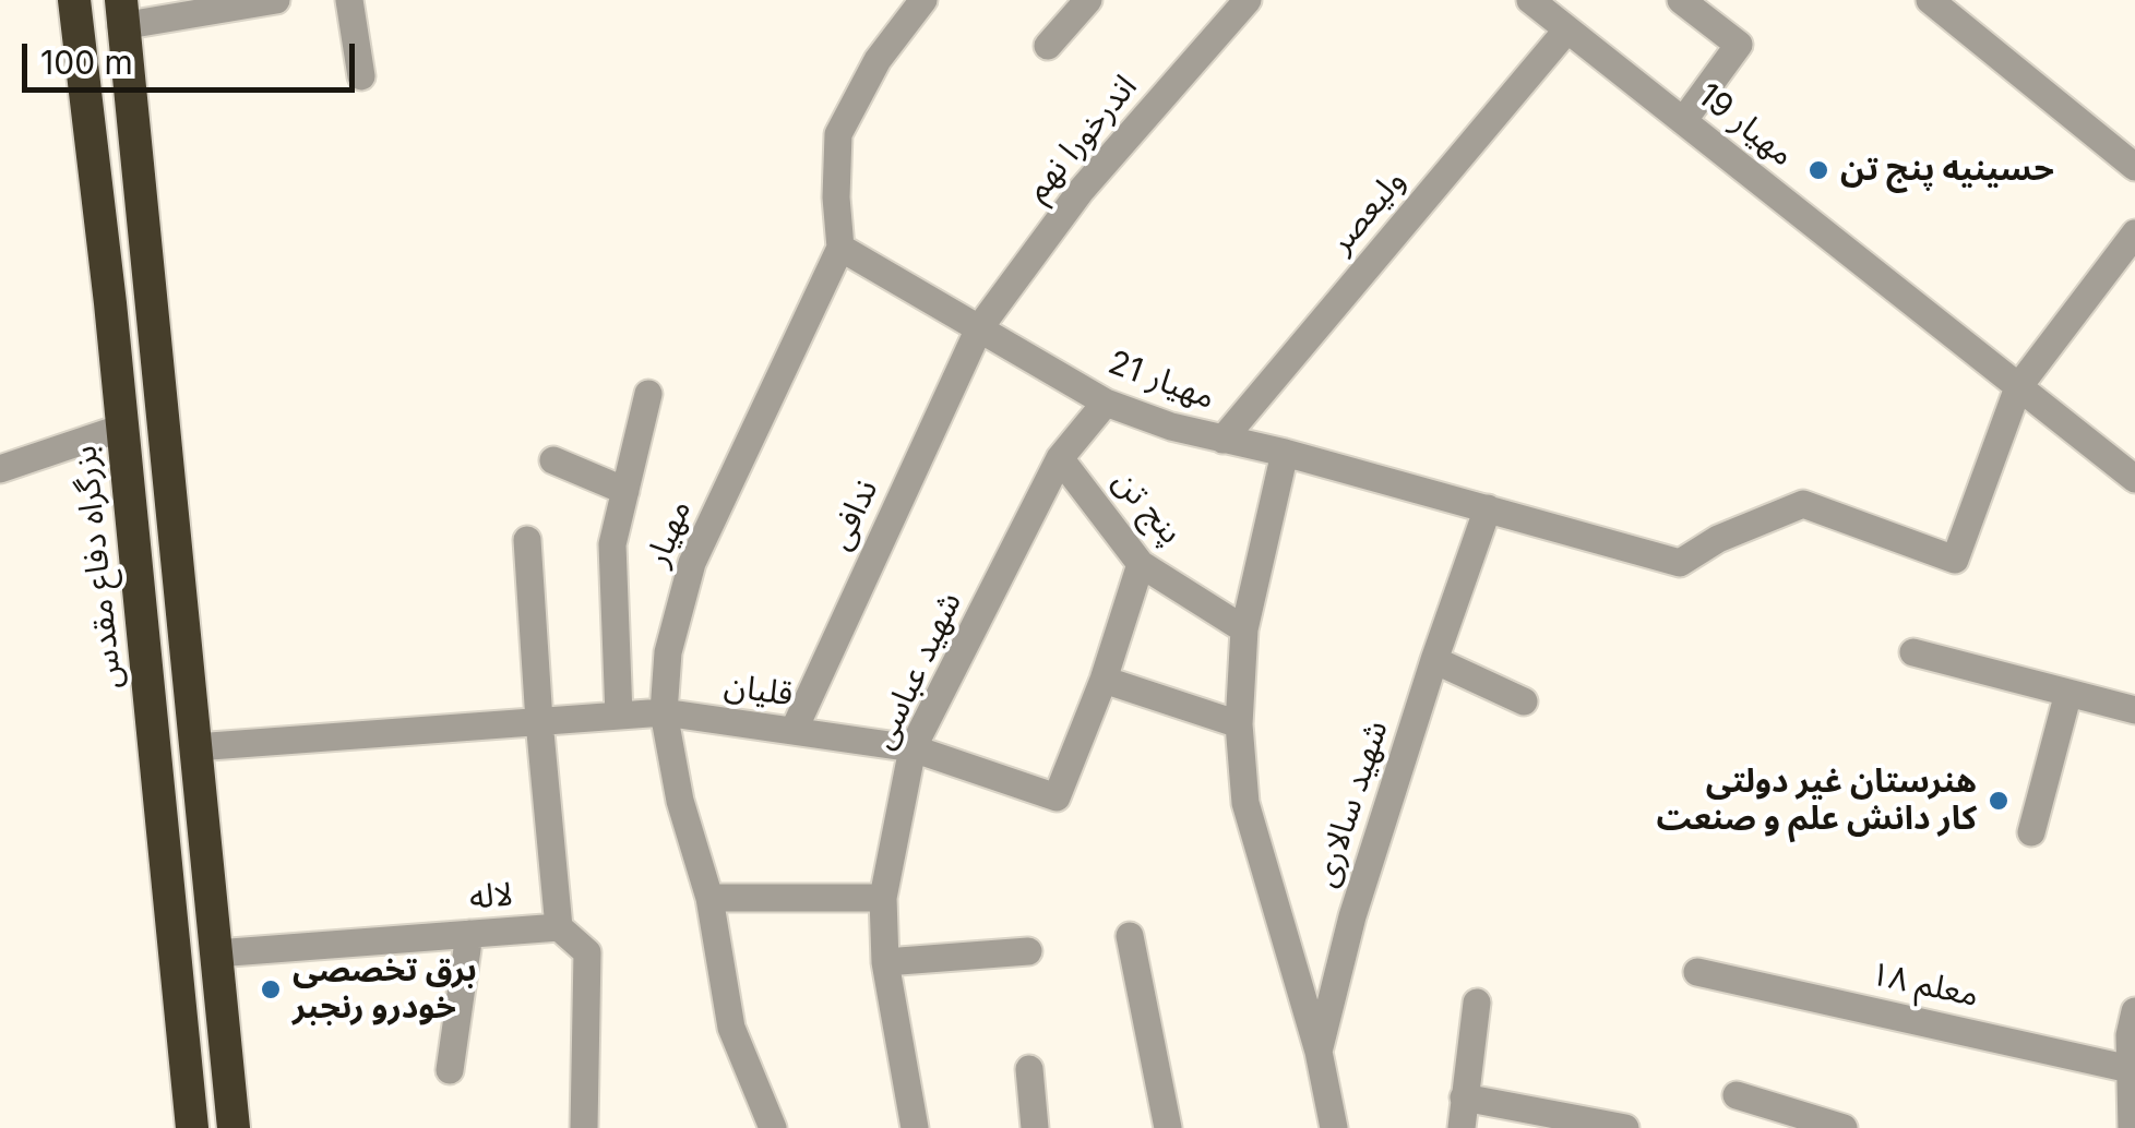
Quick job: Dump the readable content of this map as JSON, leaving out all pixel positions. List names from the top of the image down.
{
  "streets": {
    "highway": ["بزرگراه دفاع مقدس"],
    "street": [
      "مهیار 19",
      "اندرخورا نهم",
      "ولیعصر",
      "مهیار 21",
      "پنج تن",
      "ندافی",
      "مهیار",
      "شهید عباسی",
      "قلیان",
      "شهید سالاری",
      "لاله",
      "معلم ۱۸"
    ]
  },
  "crossings": [
    ["مهیار 19", "ولیعصر"],
    ["مهیار 19", "مهیار 21"],
    ["اندرخورا نهم", "مهیار 21"],
    ["اندرخورا نهم", "ندافی"],
    ["ولیعصر", "مهیار 21"],
    ["مهیار 21", "ندافی"],
    ["مهیار 21", "مهیار"],
    ["مهیار 21", "شهید عباسی"],
    ["مهیار 21", "شهید سالاری"],
    ["پنج تن", "شهید عباسی"],
    ["پنج تن", "قلیان"],
    ["ندافی", "قلیان"],
    ["مهیار", "قلیان"],
    ["شهید عباسی", "قلیان"]
  ],
  "places": ["حسینیه پنج تن", "هنرستان غیر دولتی کار دانش علم و صنعت", "برق تخصصی خودرو رنجبر"],
  "scale_bar": "100 m"
}
